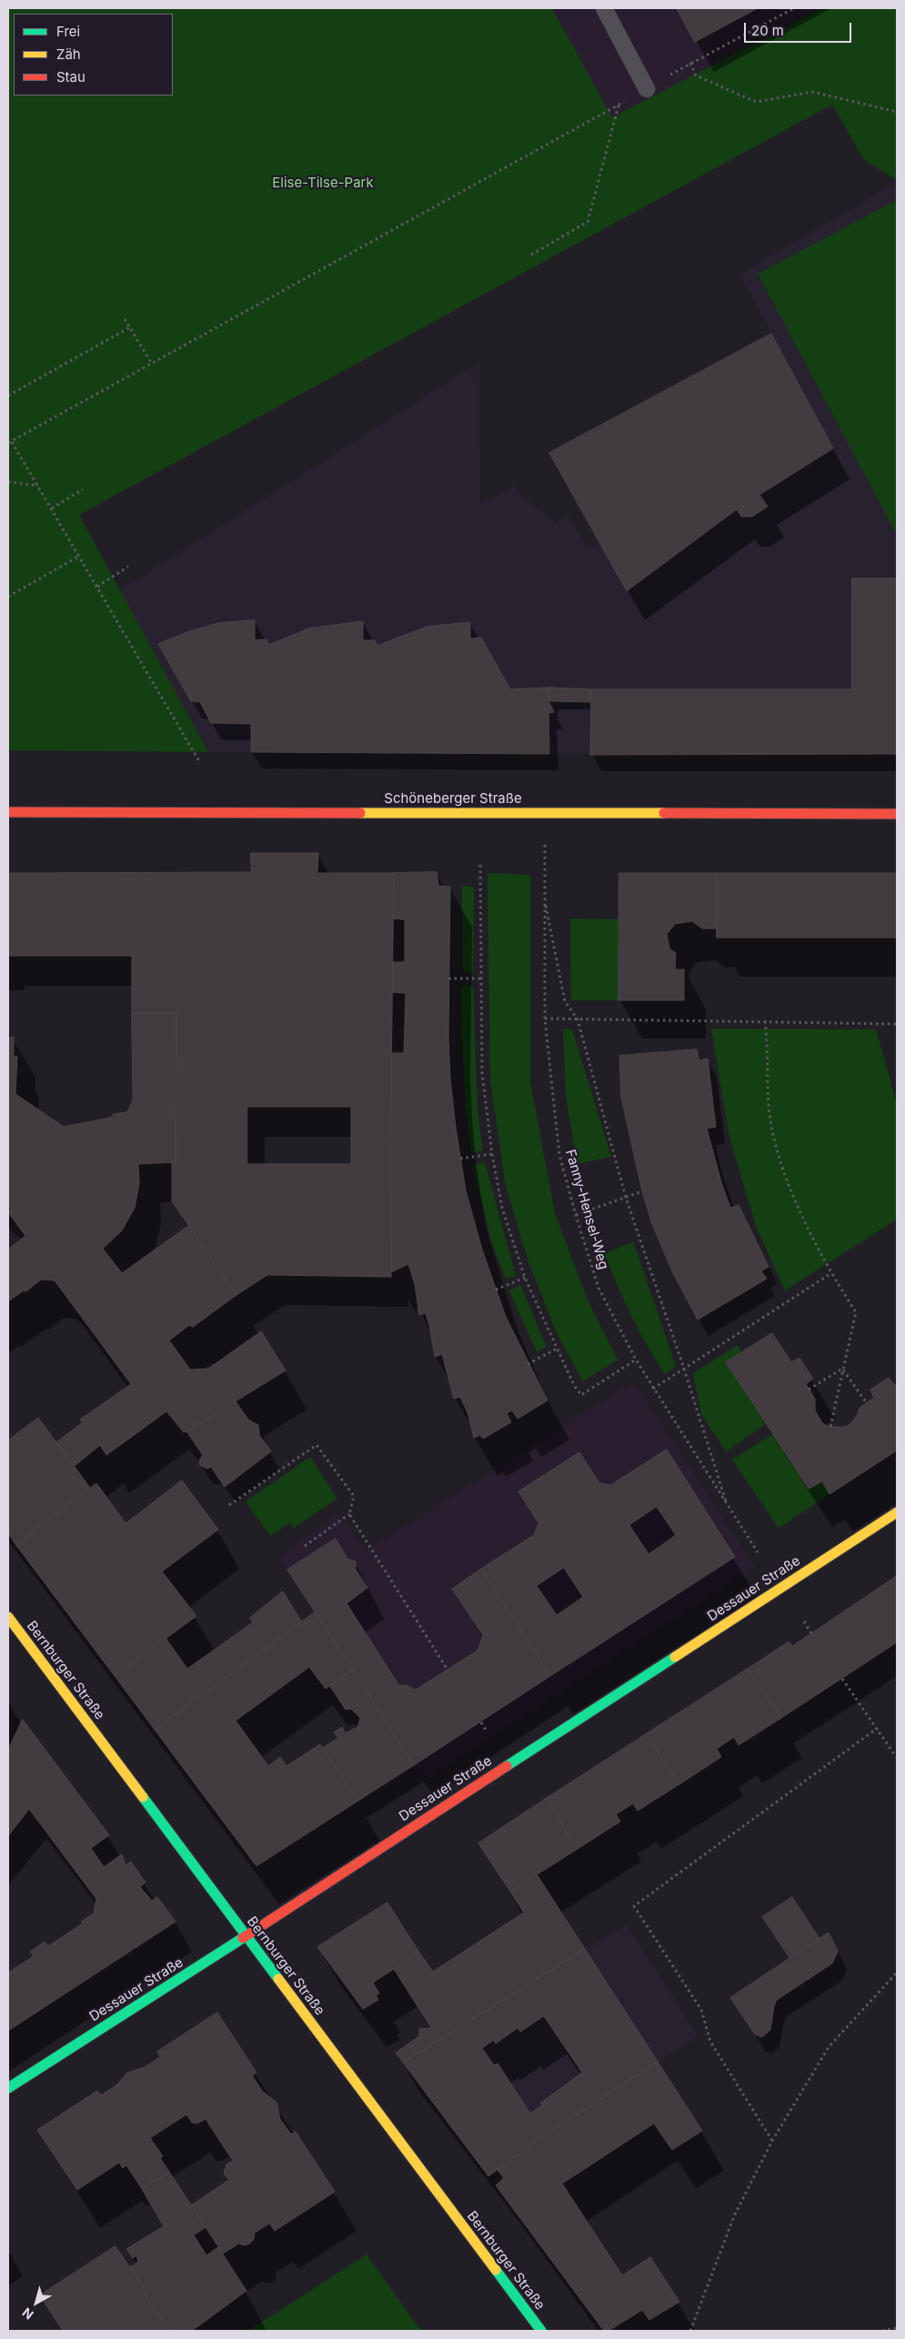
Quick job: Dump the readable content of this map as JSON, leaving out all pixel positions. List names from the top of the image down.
{
  "streets": {
    "street": ["Schöneberger Straße", "Dessauer Straße", "Bernburger Straße"],
    "path": ["Fanny-Hensel-Weg"]
  },
  "crossings": [
    ["Schöneberger Straße", "Fanny-Hensel-Weg"],
    ["Dessauer Straße", "Bernburger Straße"]
  ],
  "parks": ["Elise-Tilse-Park"],
  "legend": ["Frei", "Zäh", "Stau"],
  "scale_bar": "20 m",
  "north": "bottom left"
}
